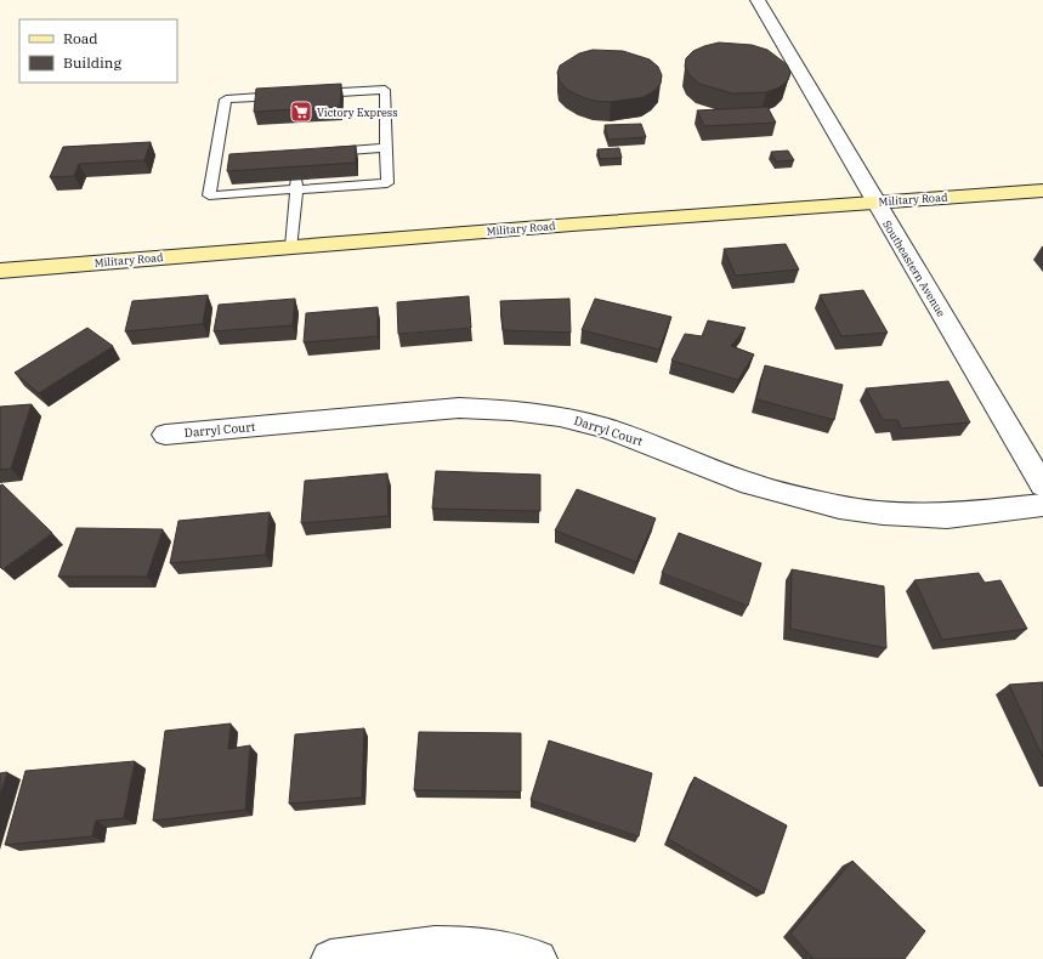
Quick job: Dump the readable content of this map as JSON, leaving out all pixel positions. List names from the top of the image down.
{
  "streets": {
    "main road": ["Military Road"],
    "street": ["Southeastern Avenue", "Darryl Court"]
  },
  "crossings": [
    ["Military Road", "Southeastern Avenue"]
  ],
  "places": {
    "supermarket": ["Victory Express"]
  },
  "legend": ["Road", "Building"]
}
